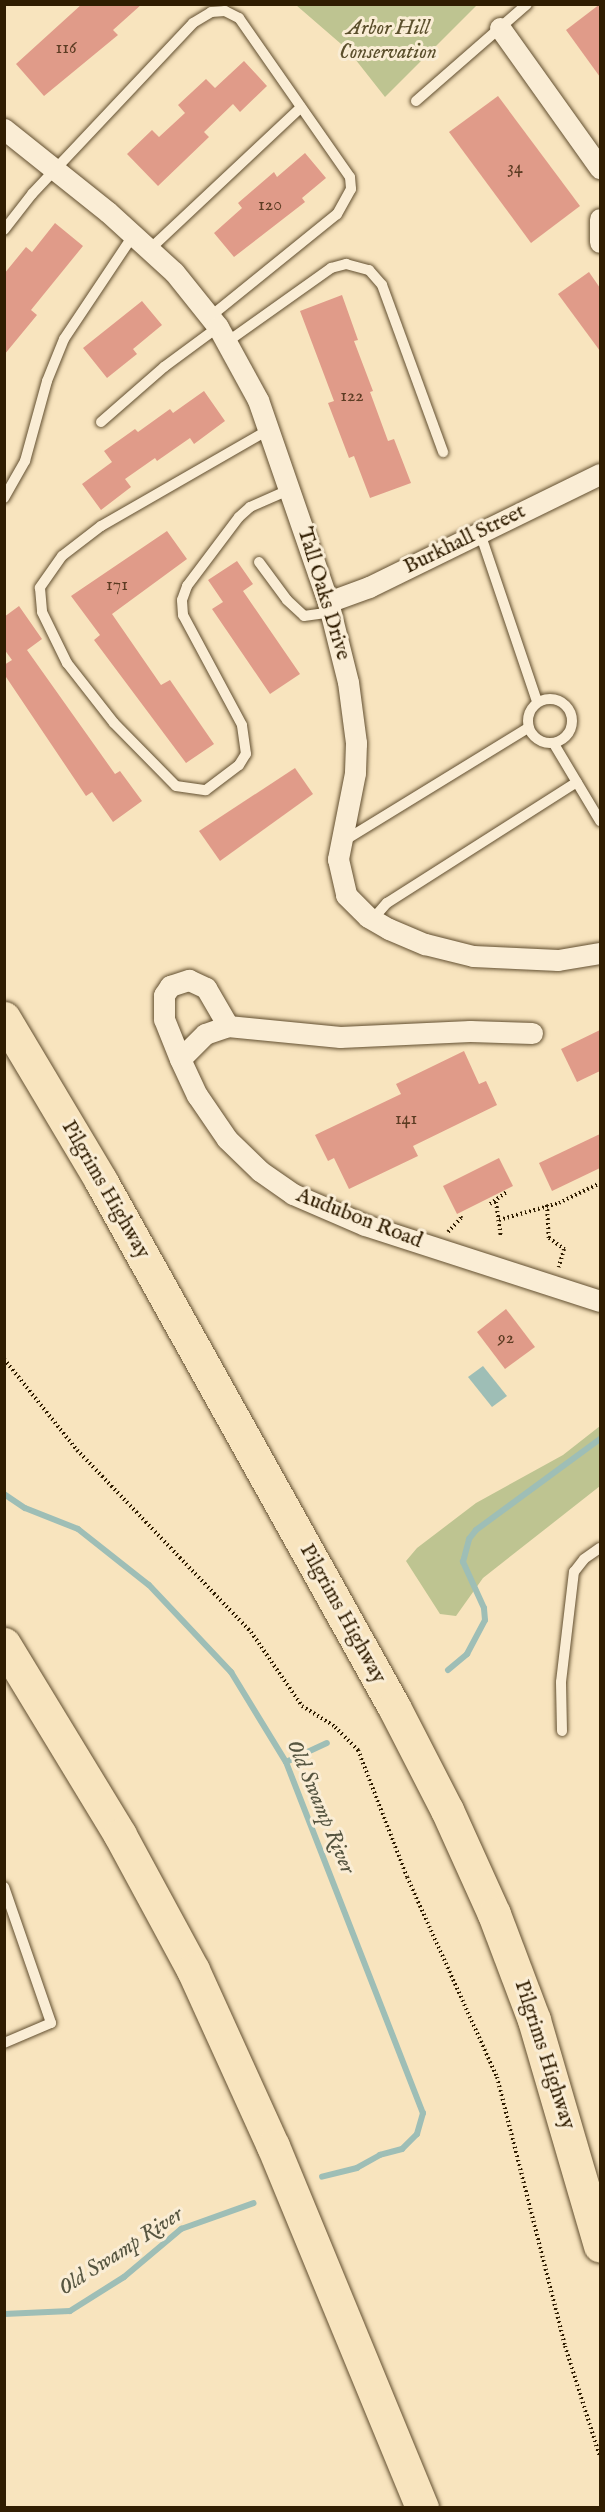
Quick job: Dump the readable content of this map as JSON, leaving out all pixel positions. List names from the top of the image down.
{
  "streets": {
    "highway": ["Pilgrims Highway"],
    "street": ["Burkhall Street", "Tall Oaks Drive", "Audubon Road"]
  },
  "crossings": [
    ["Burkhall Street", "Tall Oaks Drive"]
  ],
  "water": ["Old Swamp River"],
  "parks": ["Arbor Hill Conservation"],
  "house_numbers": [
    "116",
    "34",
    "120",
    "122",
    "171",
    "141",
    "92"
  ]
}
